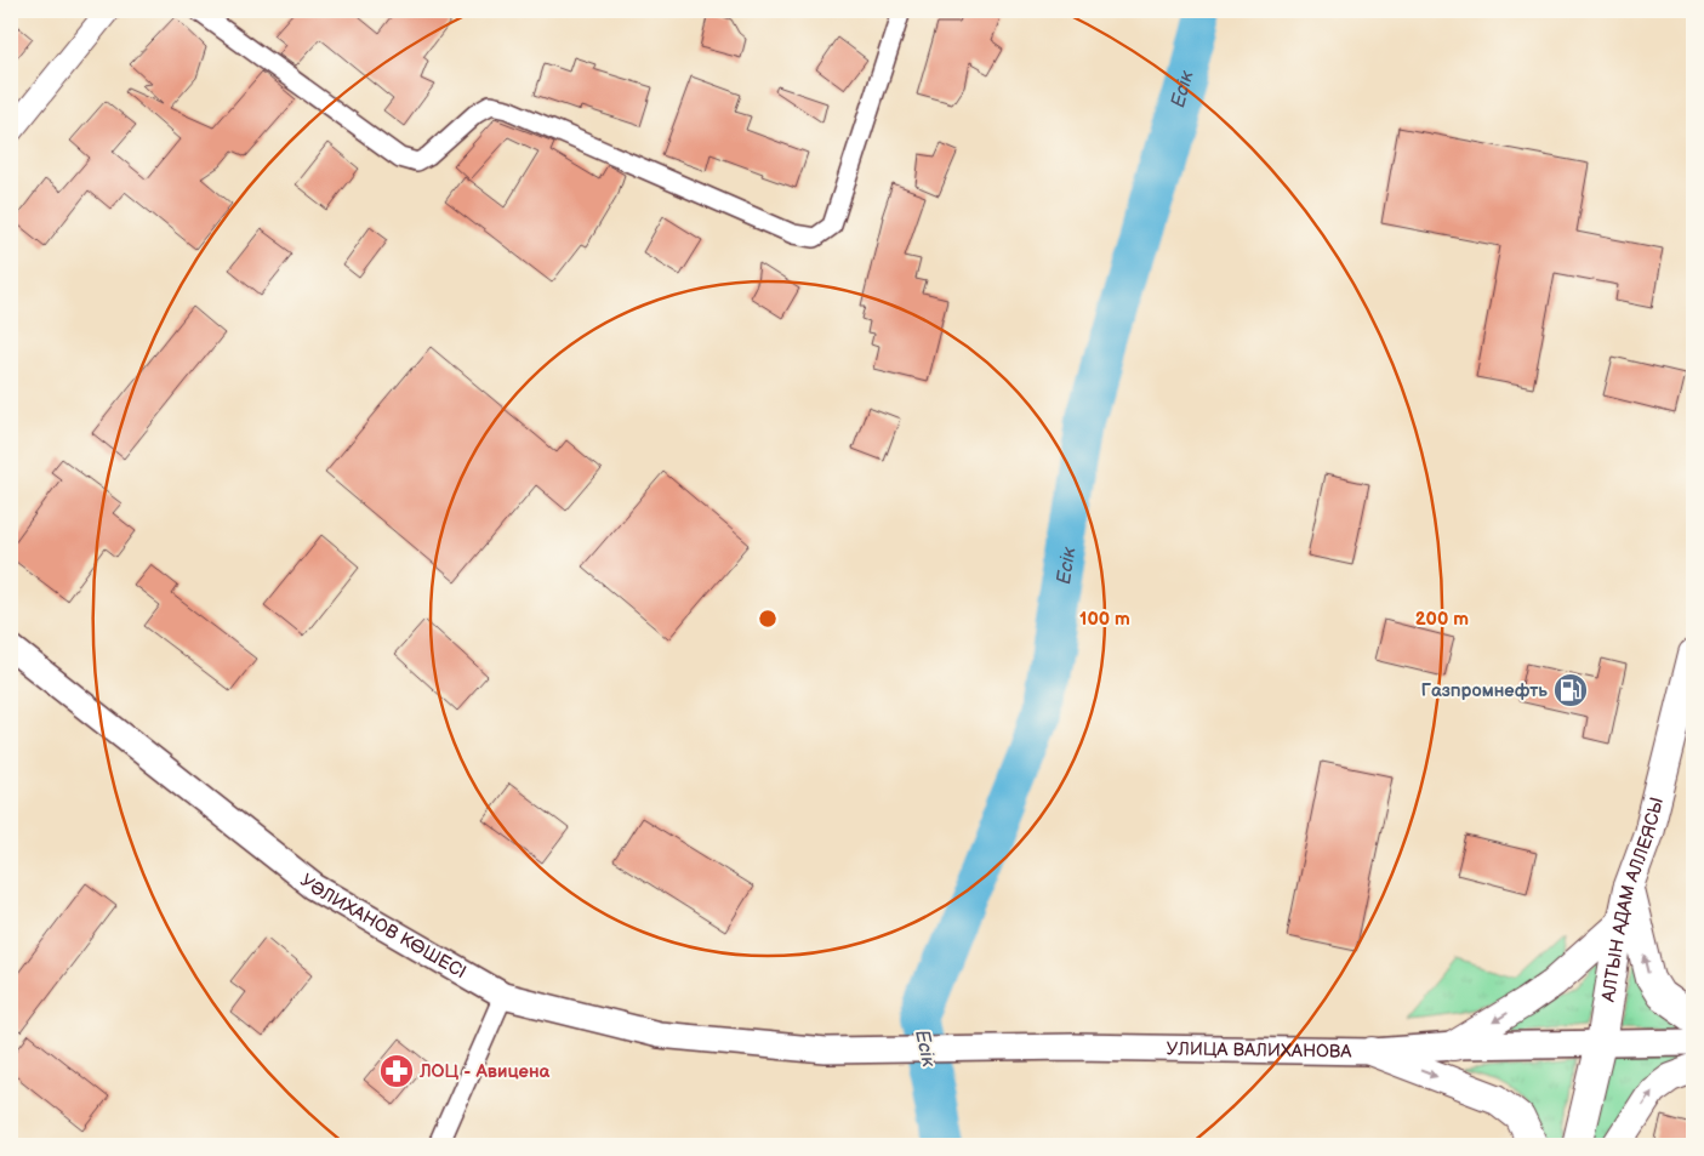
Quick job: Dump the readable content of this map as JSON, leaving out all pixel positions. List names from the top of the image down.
{
  "streets": {
    "main road": ["АЛТЫН АДАМ АЛЛЕЯСЫ", "УӘЛИХАНОВ КӨШЕСІ", "УЛИЦА ВАЛИХАНОВА"]
  },
  "crossings": [
    ["АЛТЫН АДАМ АЛЛЕЯСЫ", "УЛИЦА ВАЛИХАНОВА"],
    ["УӘЛИХАНОВ КӨШЕСІ", "УЛИЦА ВАЛИХАНОВА"]
  ],
  "water": ["Есік"],
  "places": {
    "fuel station": ["Газпромнефть"],
    "pharmacy": ["ЛОЦ - Авицена"]
  },
  "rings": ["100 m", "200 m"]
}
